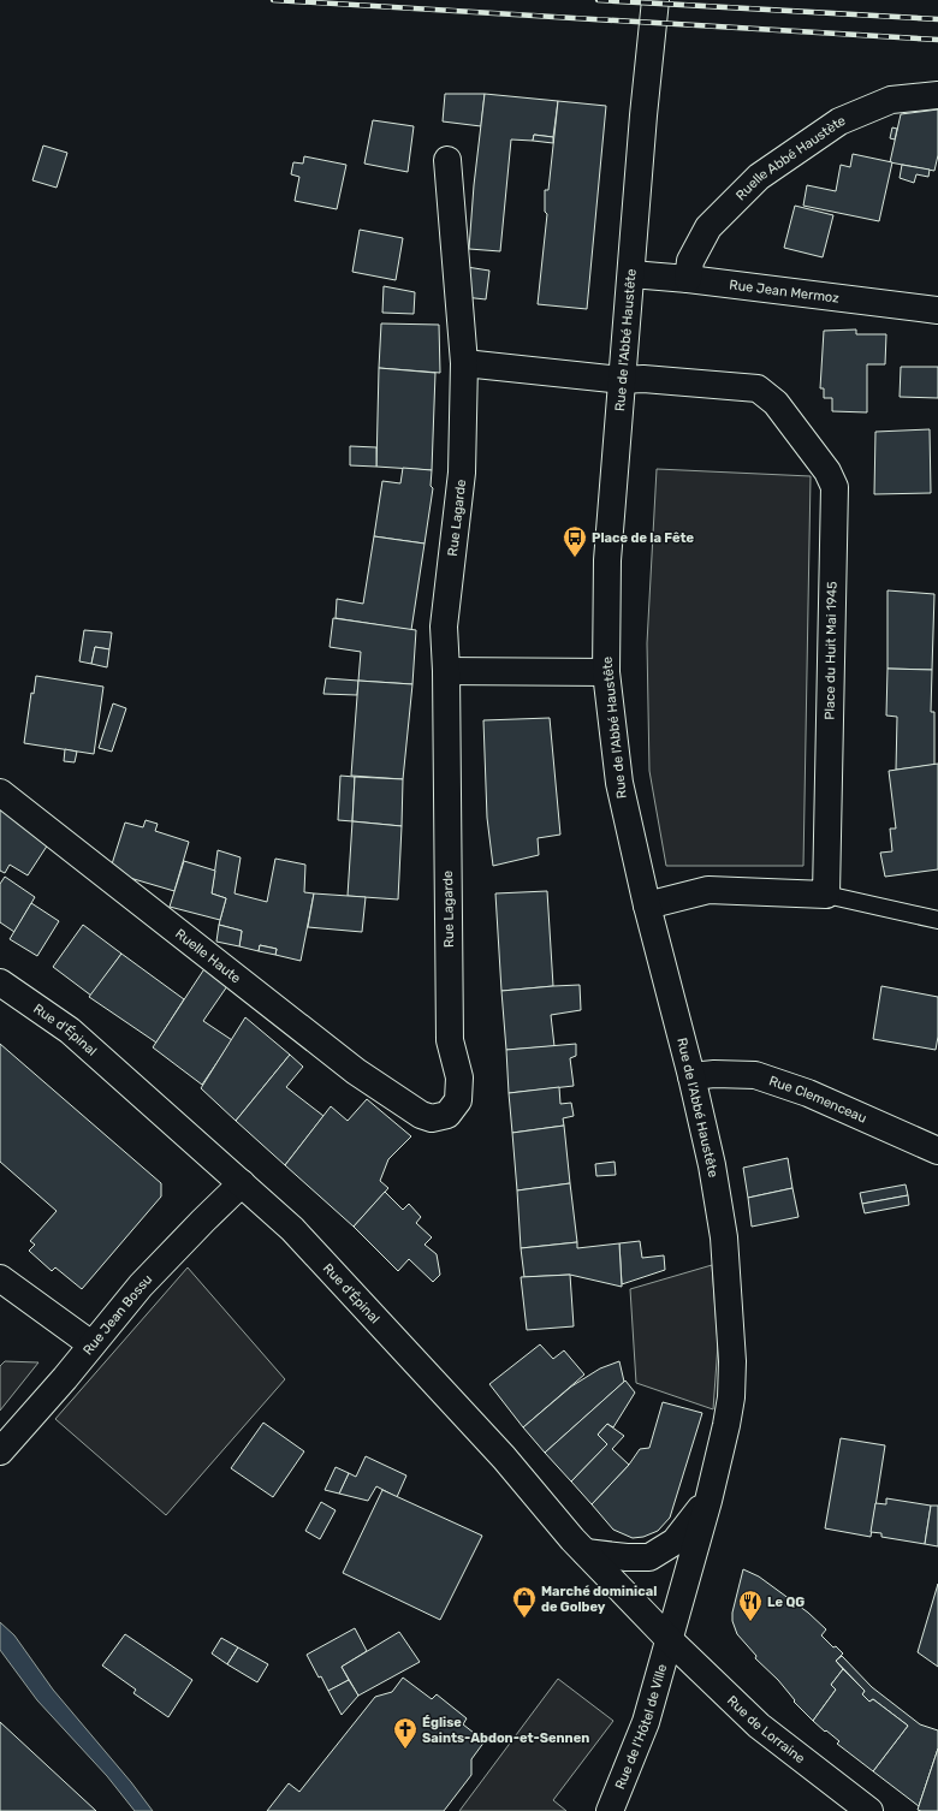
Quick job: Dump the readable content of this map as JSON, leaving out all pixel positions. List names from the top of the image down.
{
  "streets": {
    "street": [
      "Ruelle Abbé Haustète",
      "Rue Jean Mermoz",
      "Rue de l'Abbé Haustête",
      "Rue Lagarde",
      "Place du Huit Mai 1945",
      "Ruelle Haute",
      "Rue d'Épinal",
      "Rue Clemenceau",
      "Rue Jean Bossu",
      "Rue de l'Hôtel de Ville",
      "Rue de Lorraine"
    ]
  },
  "crossings": [
    ["Ruelle Abbé Haustète", "Rue Jean Mermoz"],
    ["Rue Jean Mermoz", "Rue de l'Abbé Haustête"],
    ["Rue de l'Abbé Haustête", "Place du Huit Mai 1945"],
    ["Rue de l'Abbé Haustête", "Rue d'Épinal"],
    ["Rue de l'Abbé Haustête", "Rue Clemenceau"],
    ["Rue de l'Abbé Haustête", "Rue de l'Hôtel de Ville"],
    ["Rue de l'Abbé Haustête", "Rue de Lorraine"],
    ["Rue Lagarde", "Ruelle Haute"],
    ["Rue d'Épinal", "Rue Jean Bossu"],
    ["Rue d'Épinal", "Rue de l'Hôtel de Ville"],
    ["Rue d'Épinal", "Rue de Lorraine"],
    ["Rue de l'Hôtel de Ville", "Rue de Lorraine"]
  ],
  "places": {
    "bus stop": ["Place de la Fête"],
    "shop": ["Marché dominical de Golbey"],
    "restaurant": ["Le QG"],
    "church": ["Église Saints-Abdon-et-Sennen"]
  }
}
